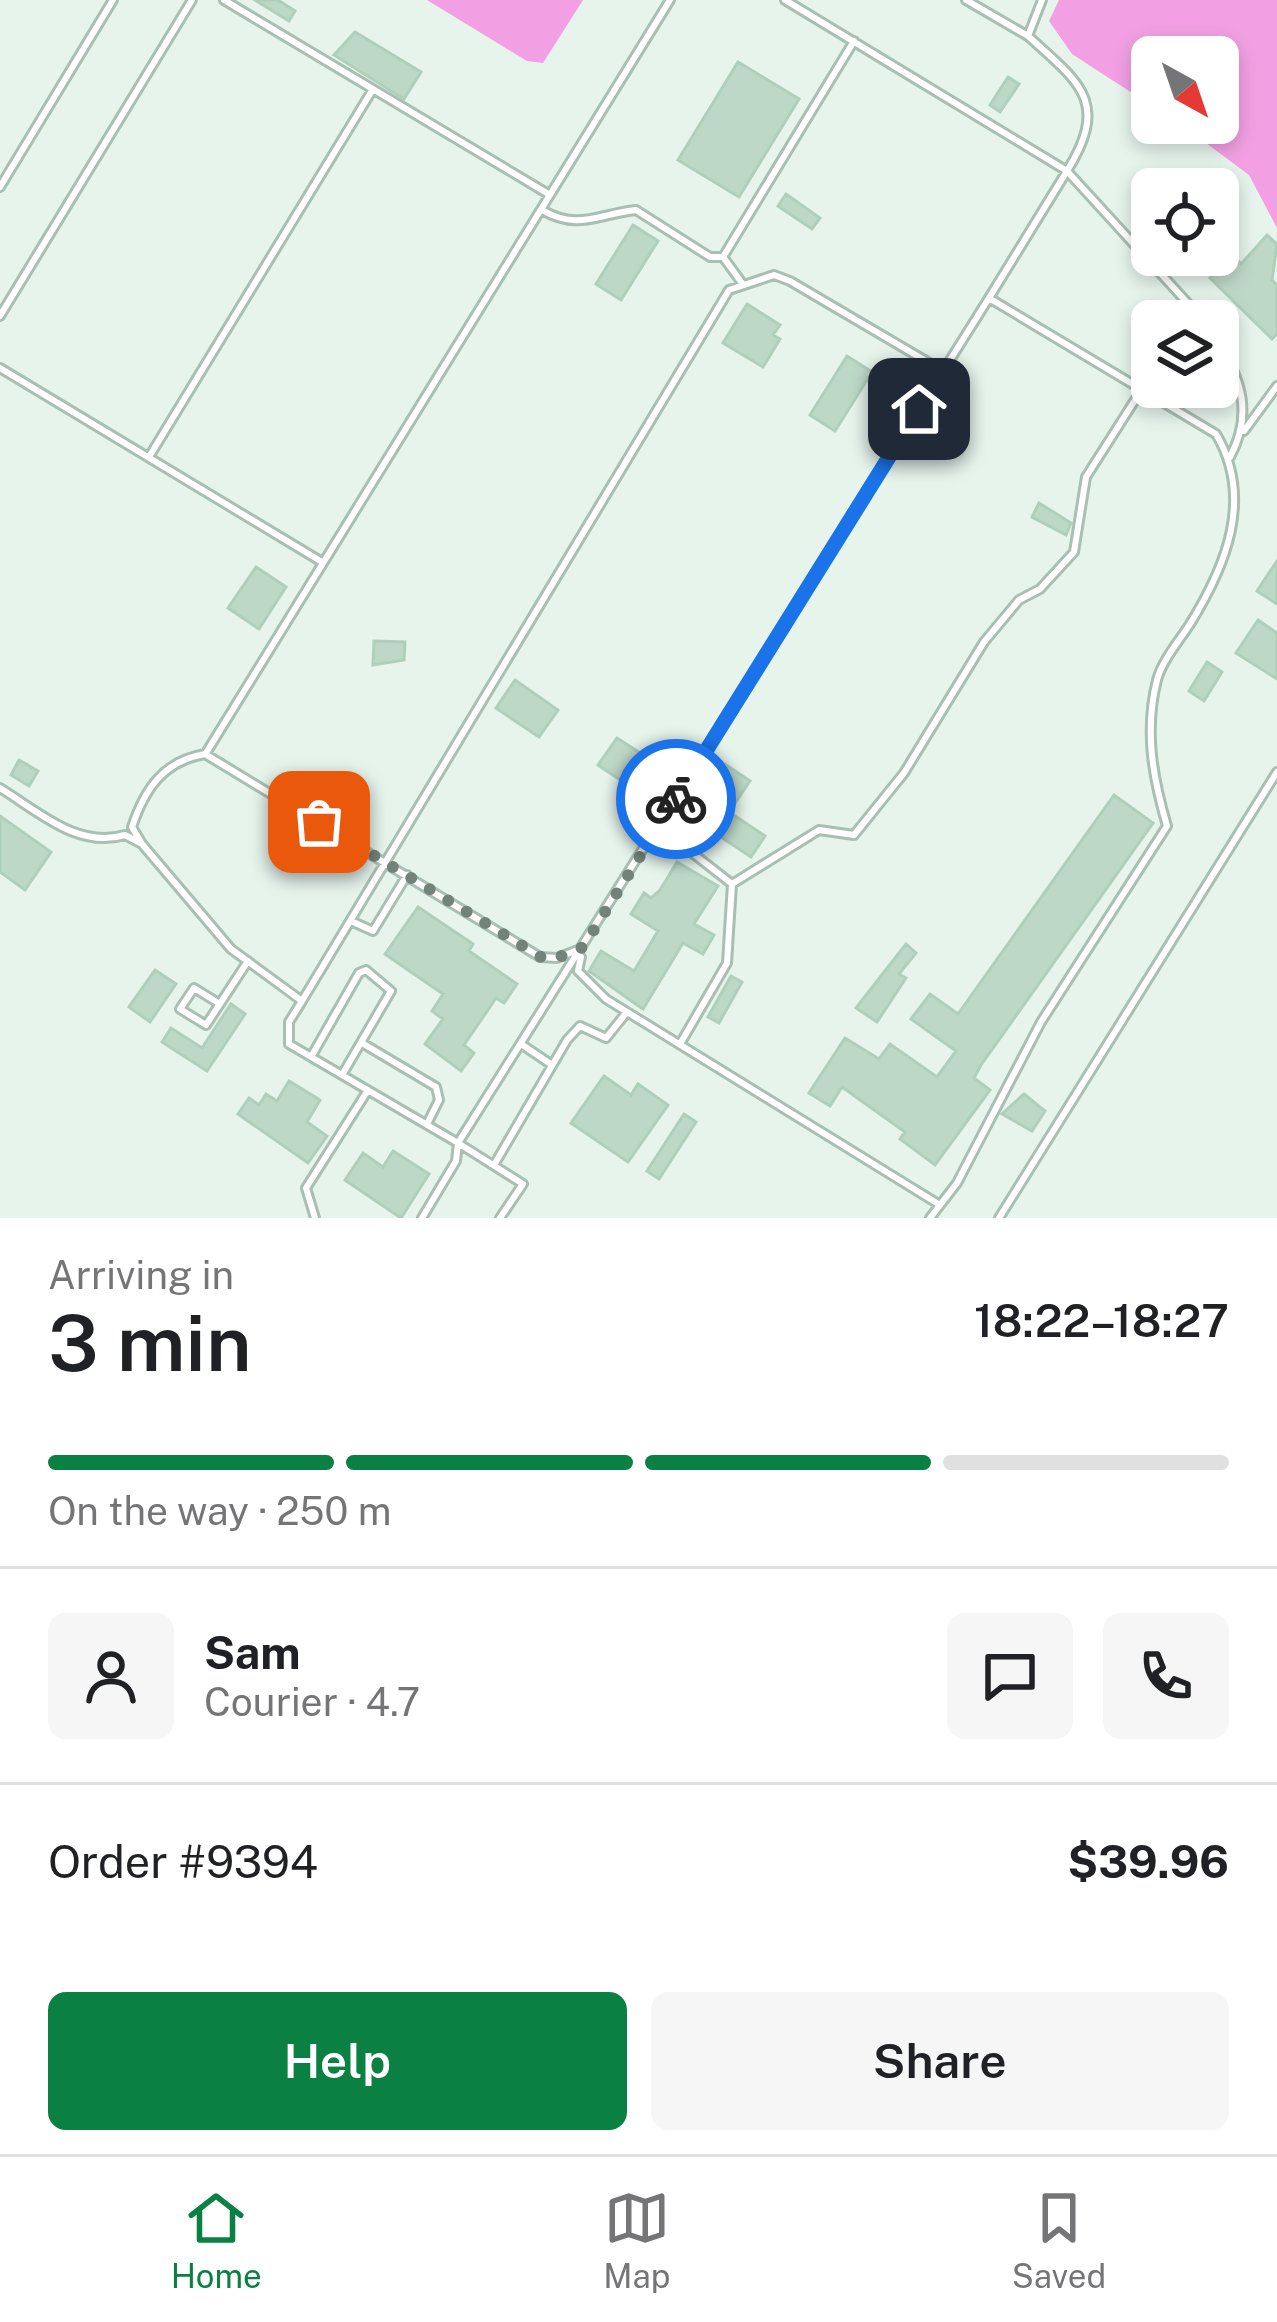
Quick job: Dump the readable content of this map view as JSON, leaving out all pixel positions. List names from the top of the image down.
{
  "north": "bottom right",
  "page": {
    "heading": ["3 min", "Arriving in", "18:22–18:27"],
    "panel": [
      "Sam",
      "Courier · 4.7",
      "Order #9394",
      "$39.96"
    ],
    "bar": "On the way · 250 m",
    "buttons": ["Help", "Share"],
    "tabs": ["Home", "Map", "Saved"]
  }
}
